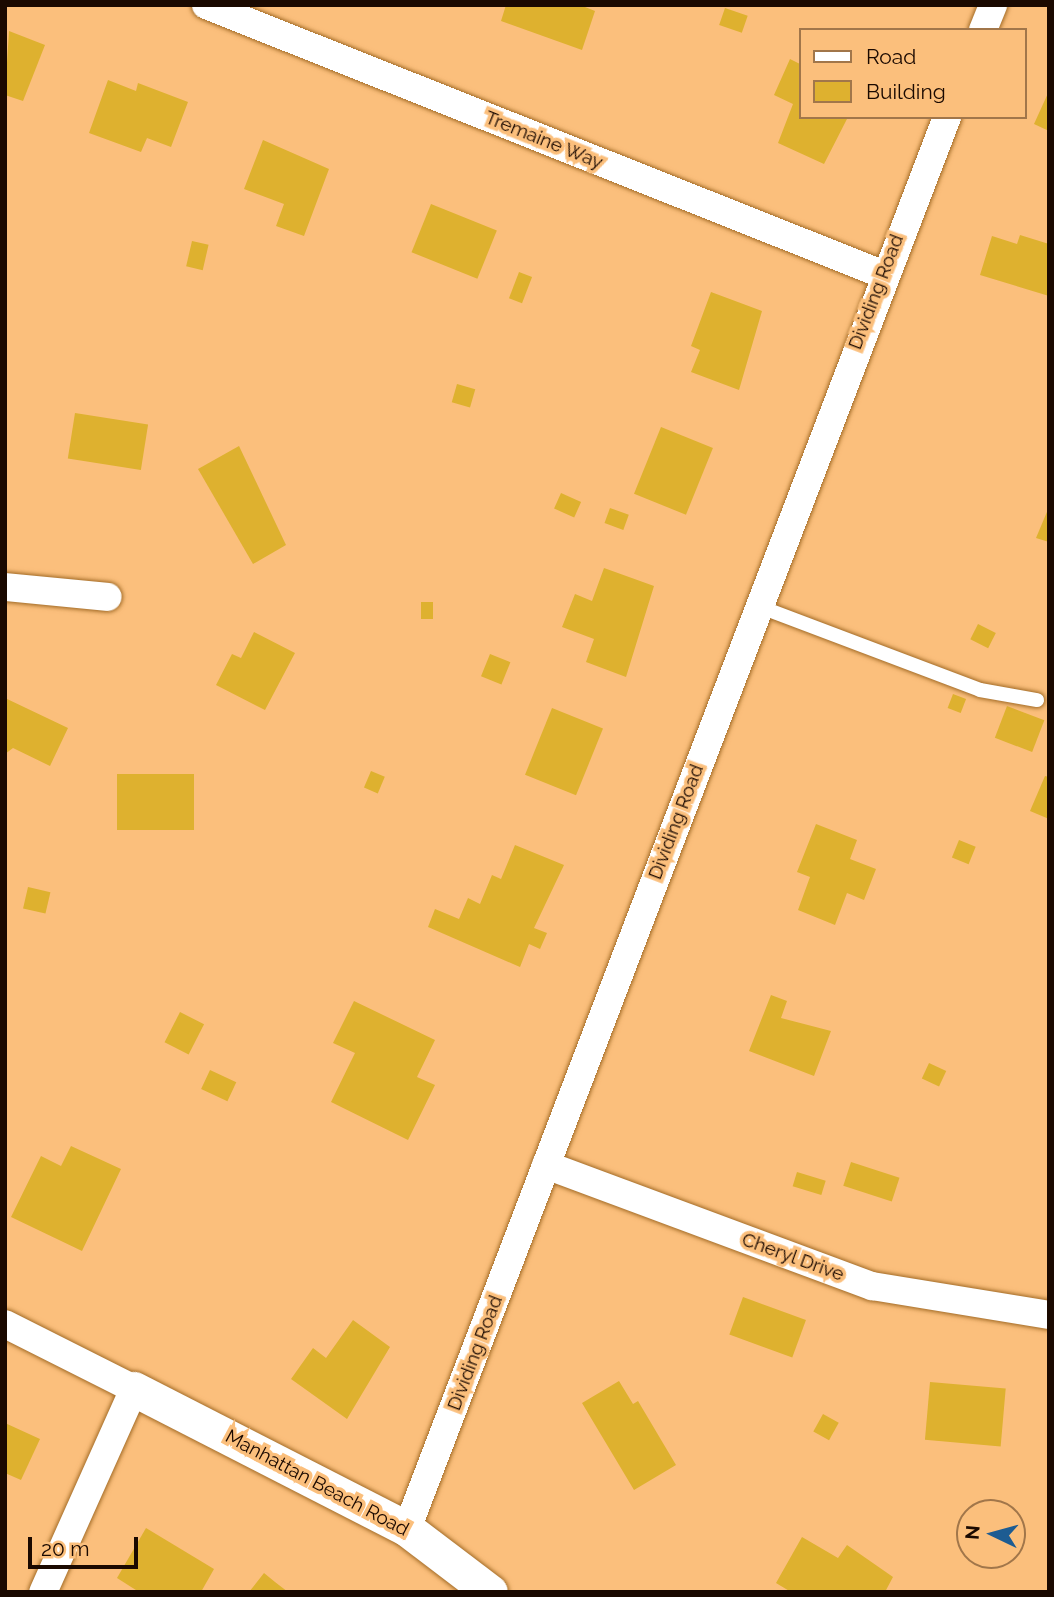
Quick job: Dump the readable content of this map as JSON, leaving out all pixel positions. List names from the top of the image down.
{
  "streets": {
    "street": [
      "Tremaine Way",
      "Dividing Road",
      "Cheryl Drive",
      "Manhattan Beach Road"
    ]
  },
  "crossings": [
    ["Tremaine Way", "Dividing Road"],
    ["Dividing Road", "Cheryl Drive"],
    ["Dividing Road", "Manhattan Beach Road"]
  ],
  "legend": ["Road", "Building"],
  "scale_bar": "20 m",
  "north": "left"
}
